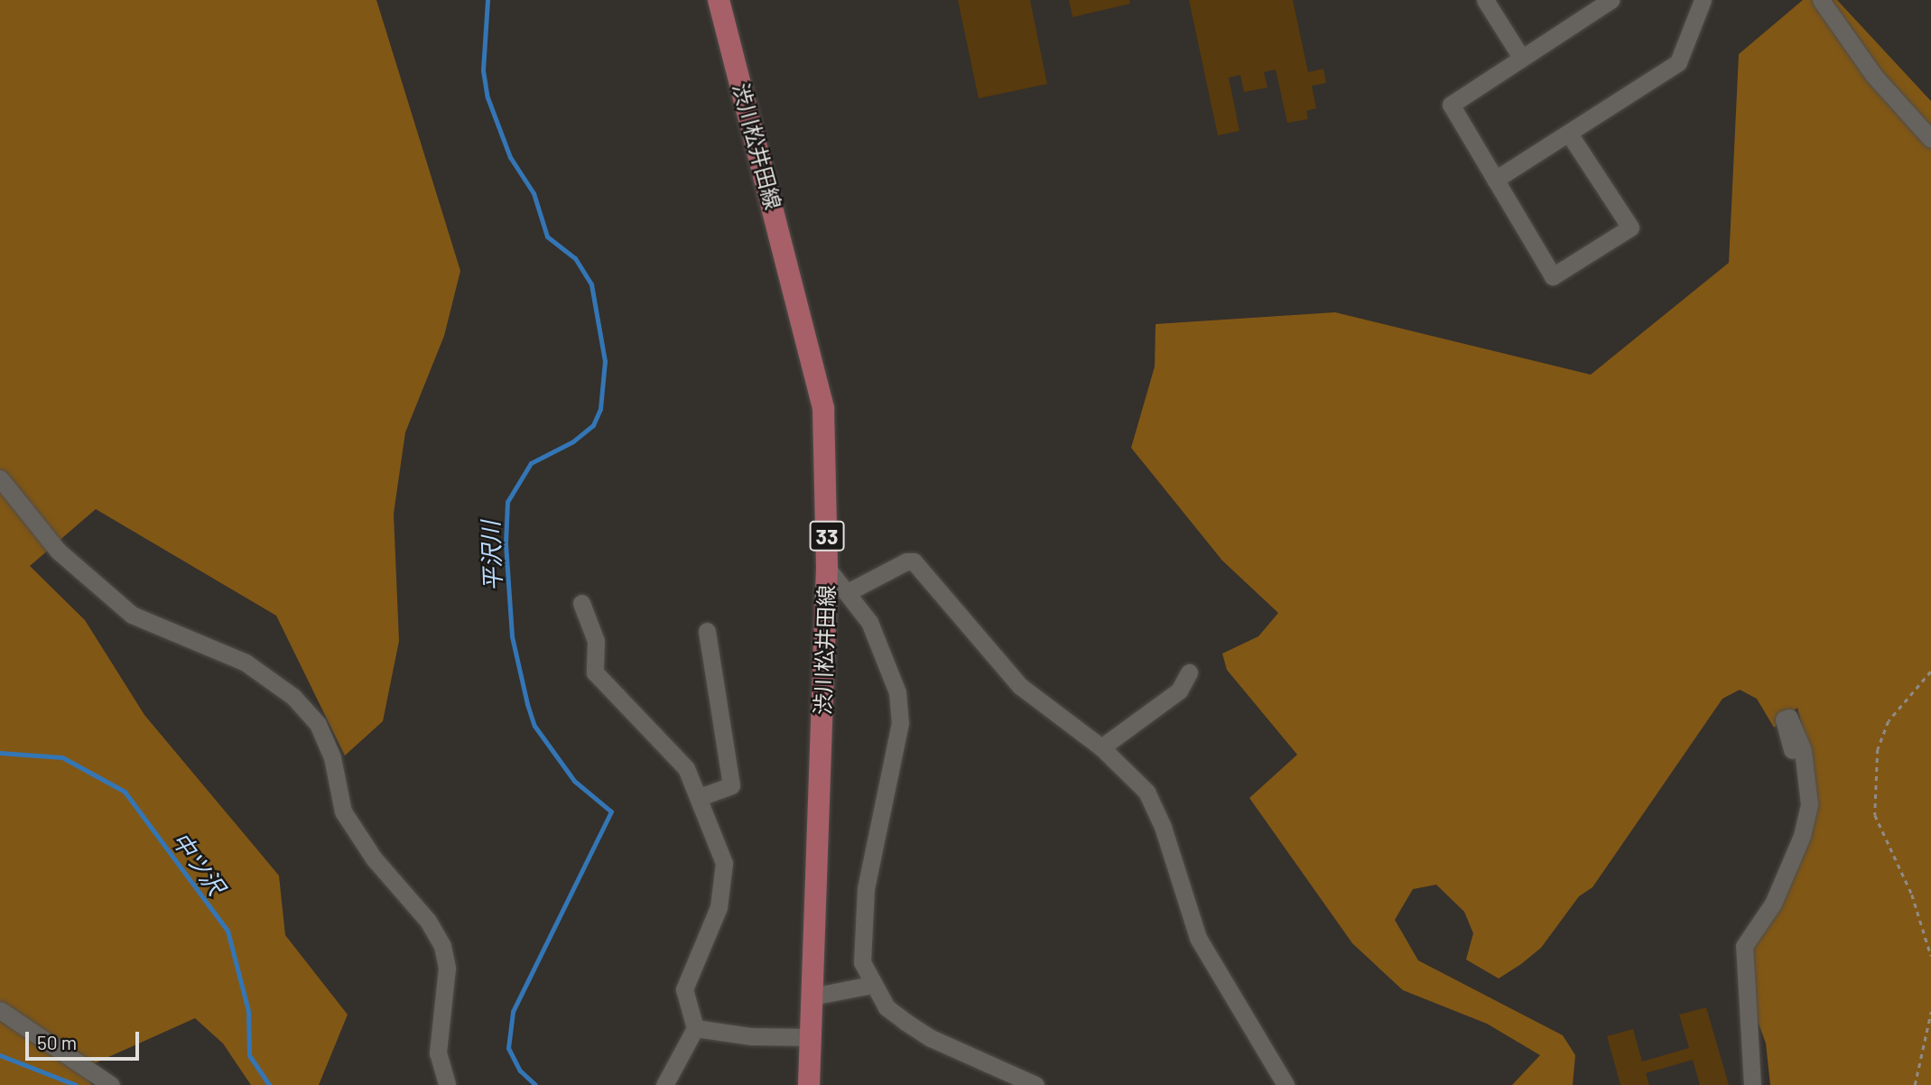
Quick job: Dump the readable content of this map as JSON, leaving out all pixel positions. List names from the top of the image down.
{
  "streets": {
    "main road": ["渋川松井田線", "33"]
  },
  "water": ["平沢川", "中ツ沢"],
  "scale_bar": "50 m"
}
